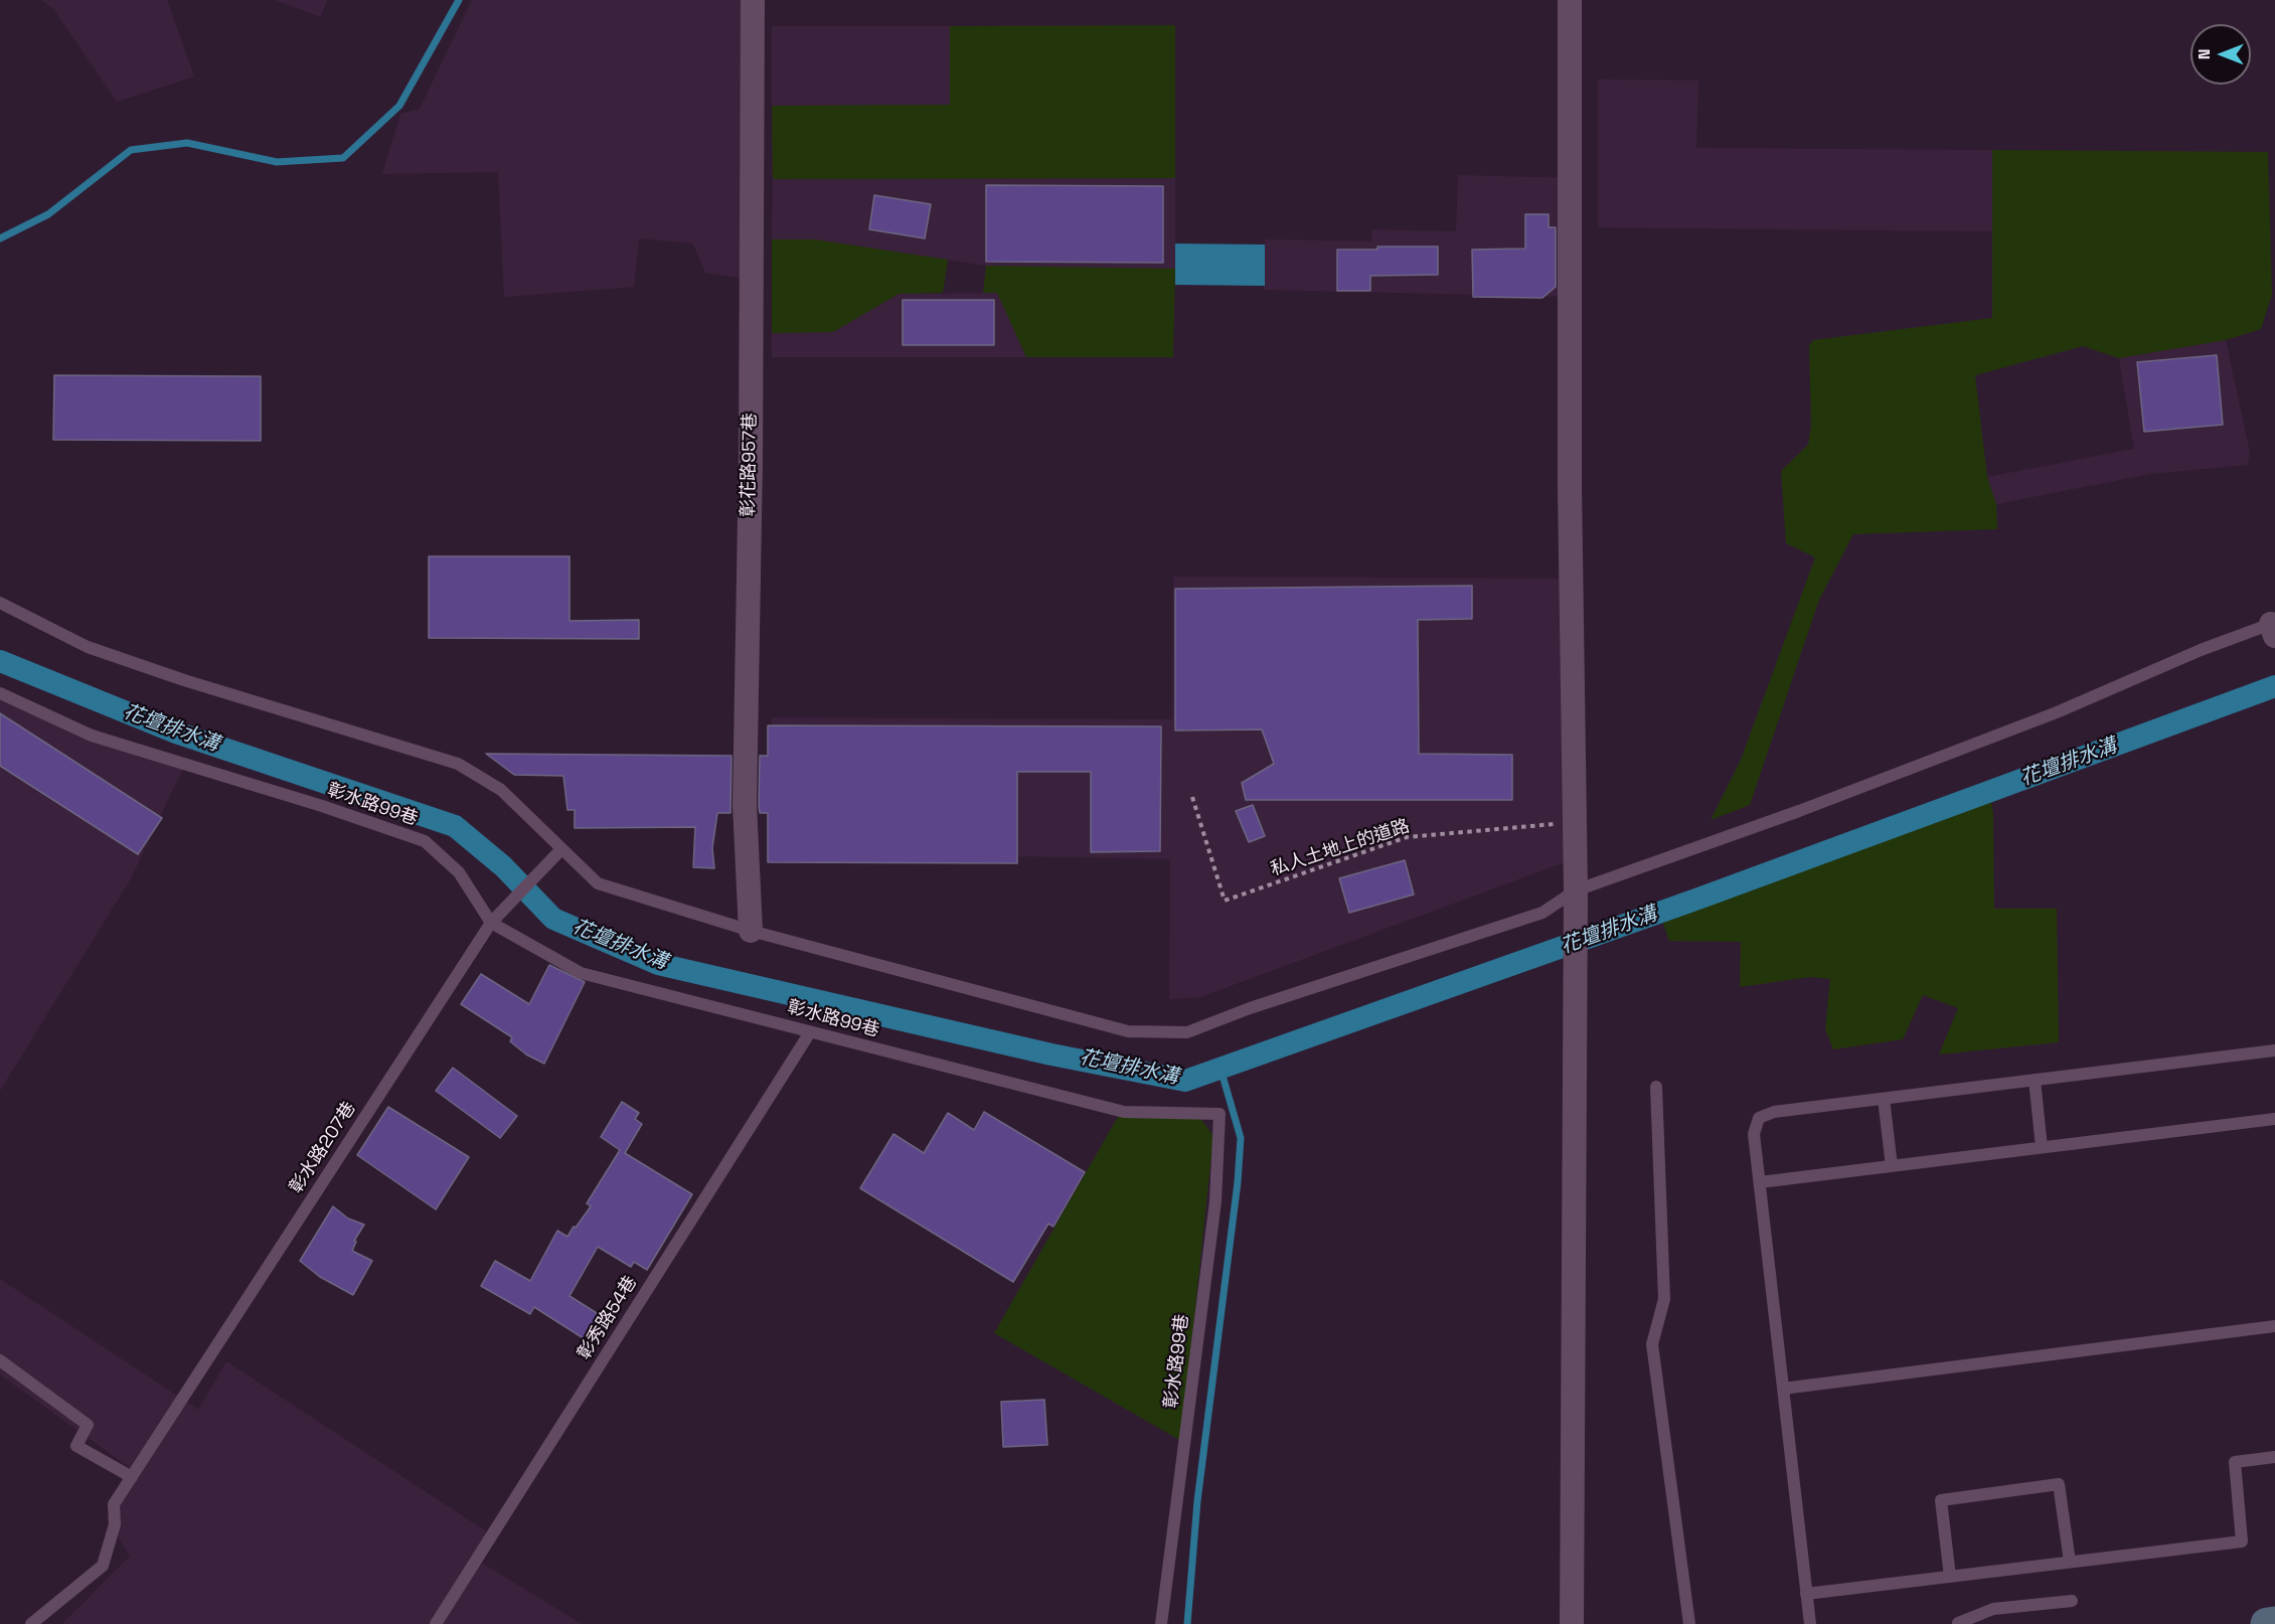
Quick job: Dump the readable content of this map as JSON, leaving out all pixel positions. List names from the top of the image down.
{
  "streets": {
    "street": ["彰花路957巷"],
    "lane": ["彰水路99巷", "彰水路207巷", "彰秀路54巷"],
    "path": ["私人土地上的道路"]
  },
  "crossings": [
    ["彰水路99巷", "彰水路207巷"],
    ["彰水路99巷", "彰秀路54巷"]
  ],
  "water": ["花壇排水溝"],
  "north": "left"
}
